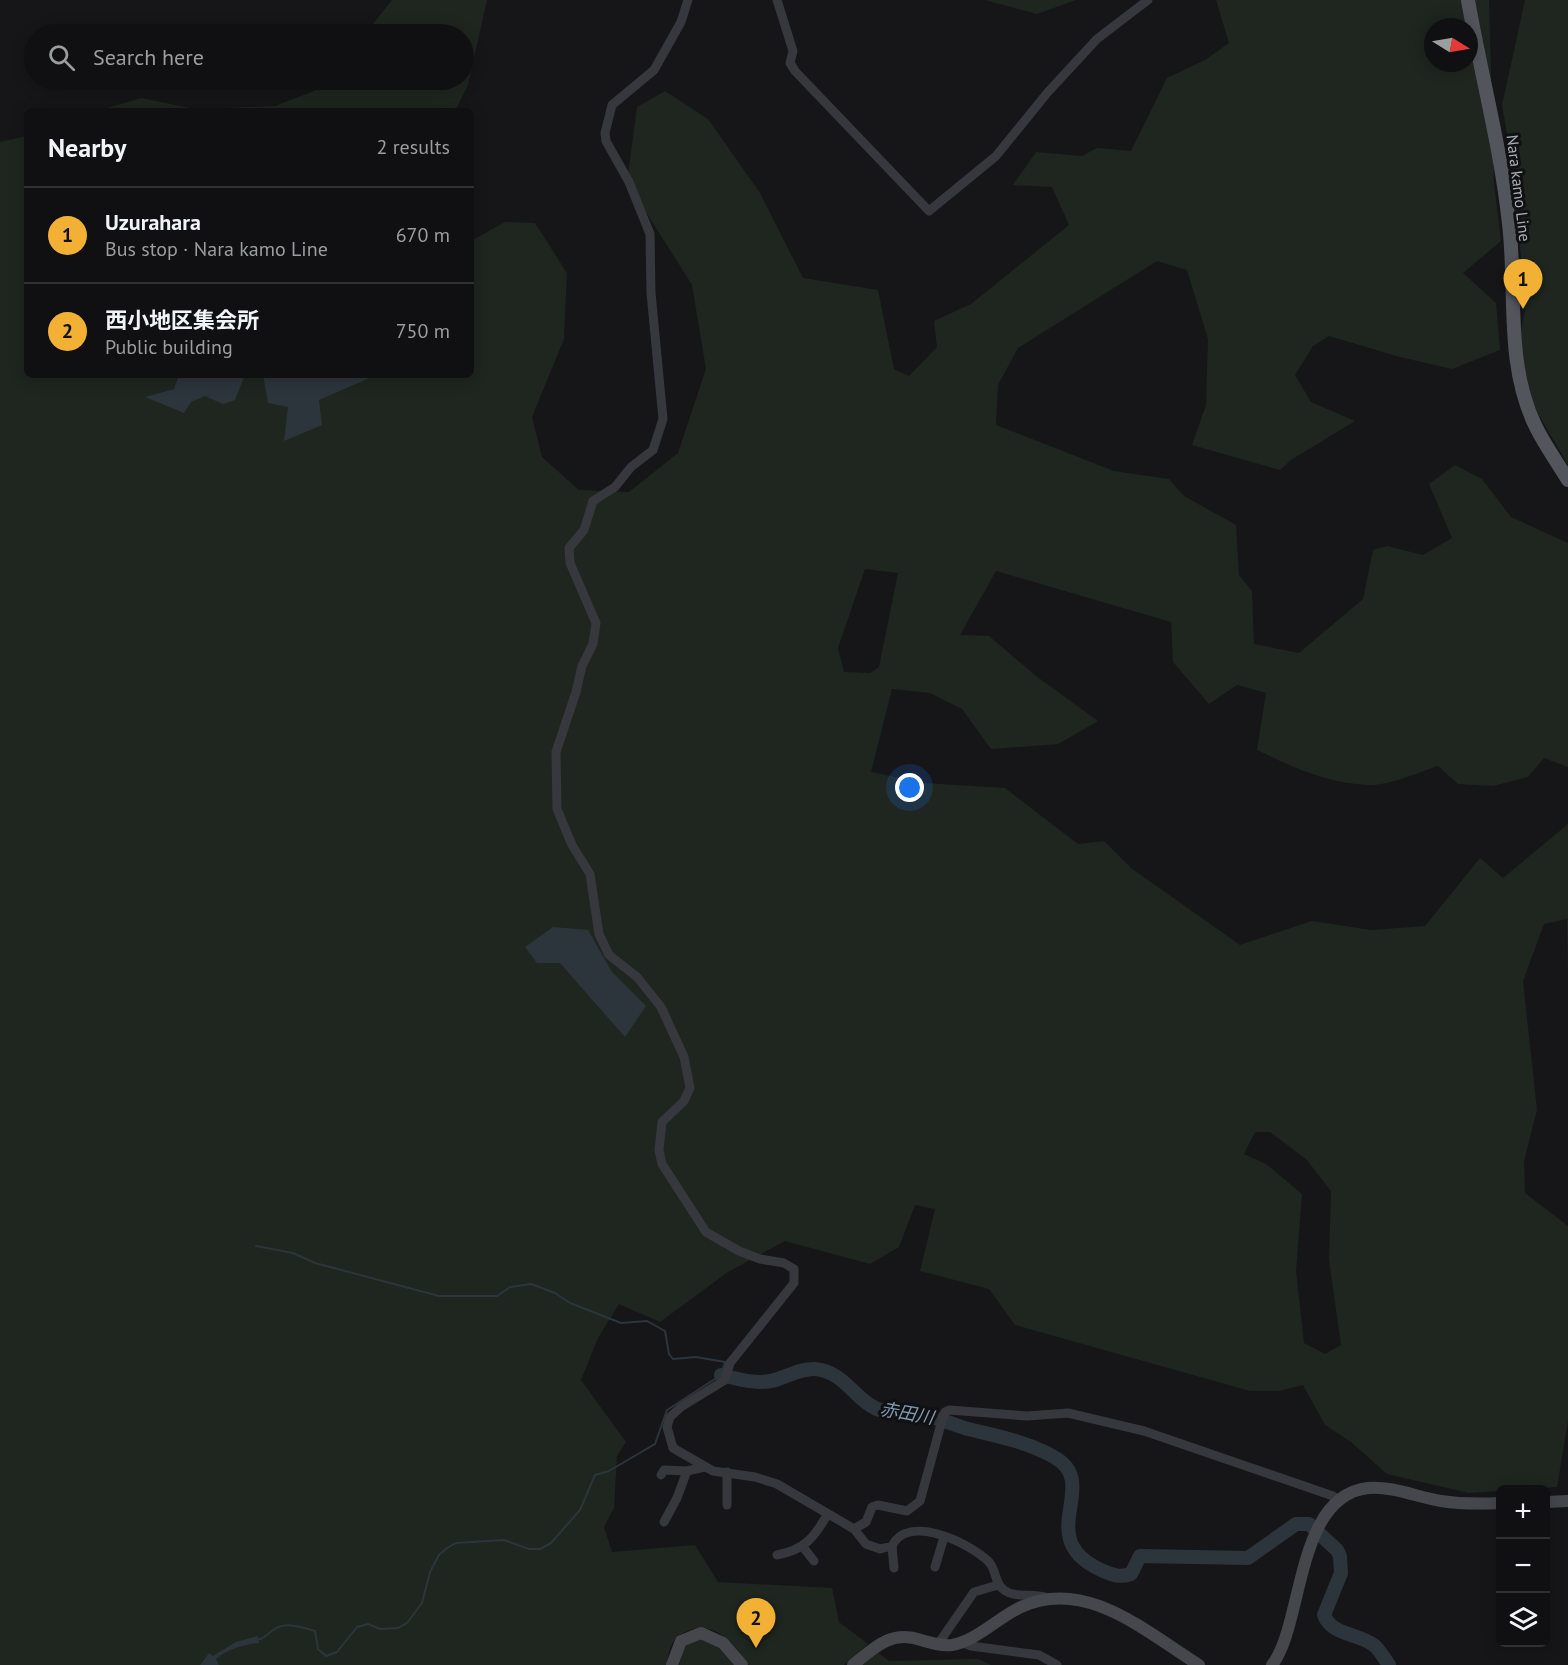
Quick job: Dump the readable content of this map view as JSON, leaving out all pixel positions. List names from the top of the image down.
{
  "streets": {
    "main road": ["Nara kamo Line"]
  },
  "water": ["赤田川"],
  "north": "right",
  "page": {
    "search": "Search here",
    "heading": ["Nearby", "2 results"],
    "list": [
      {
        "mark": "1",
        "name": "Uzurahara",
        "note": "Bus stop · Nara kamo Line",
        "value": "670 m"
      },
      {
        "mark": "2",
        "name": "西小地区集会所",
        "note": "Public building",
        "value": "750 m"
      }
    ],
    "pins": ["1", "2"],
    "map_buttons": ["+", "−"]
  }
}
